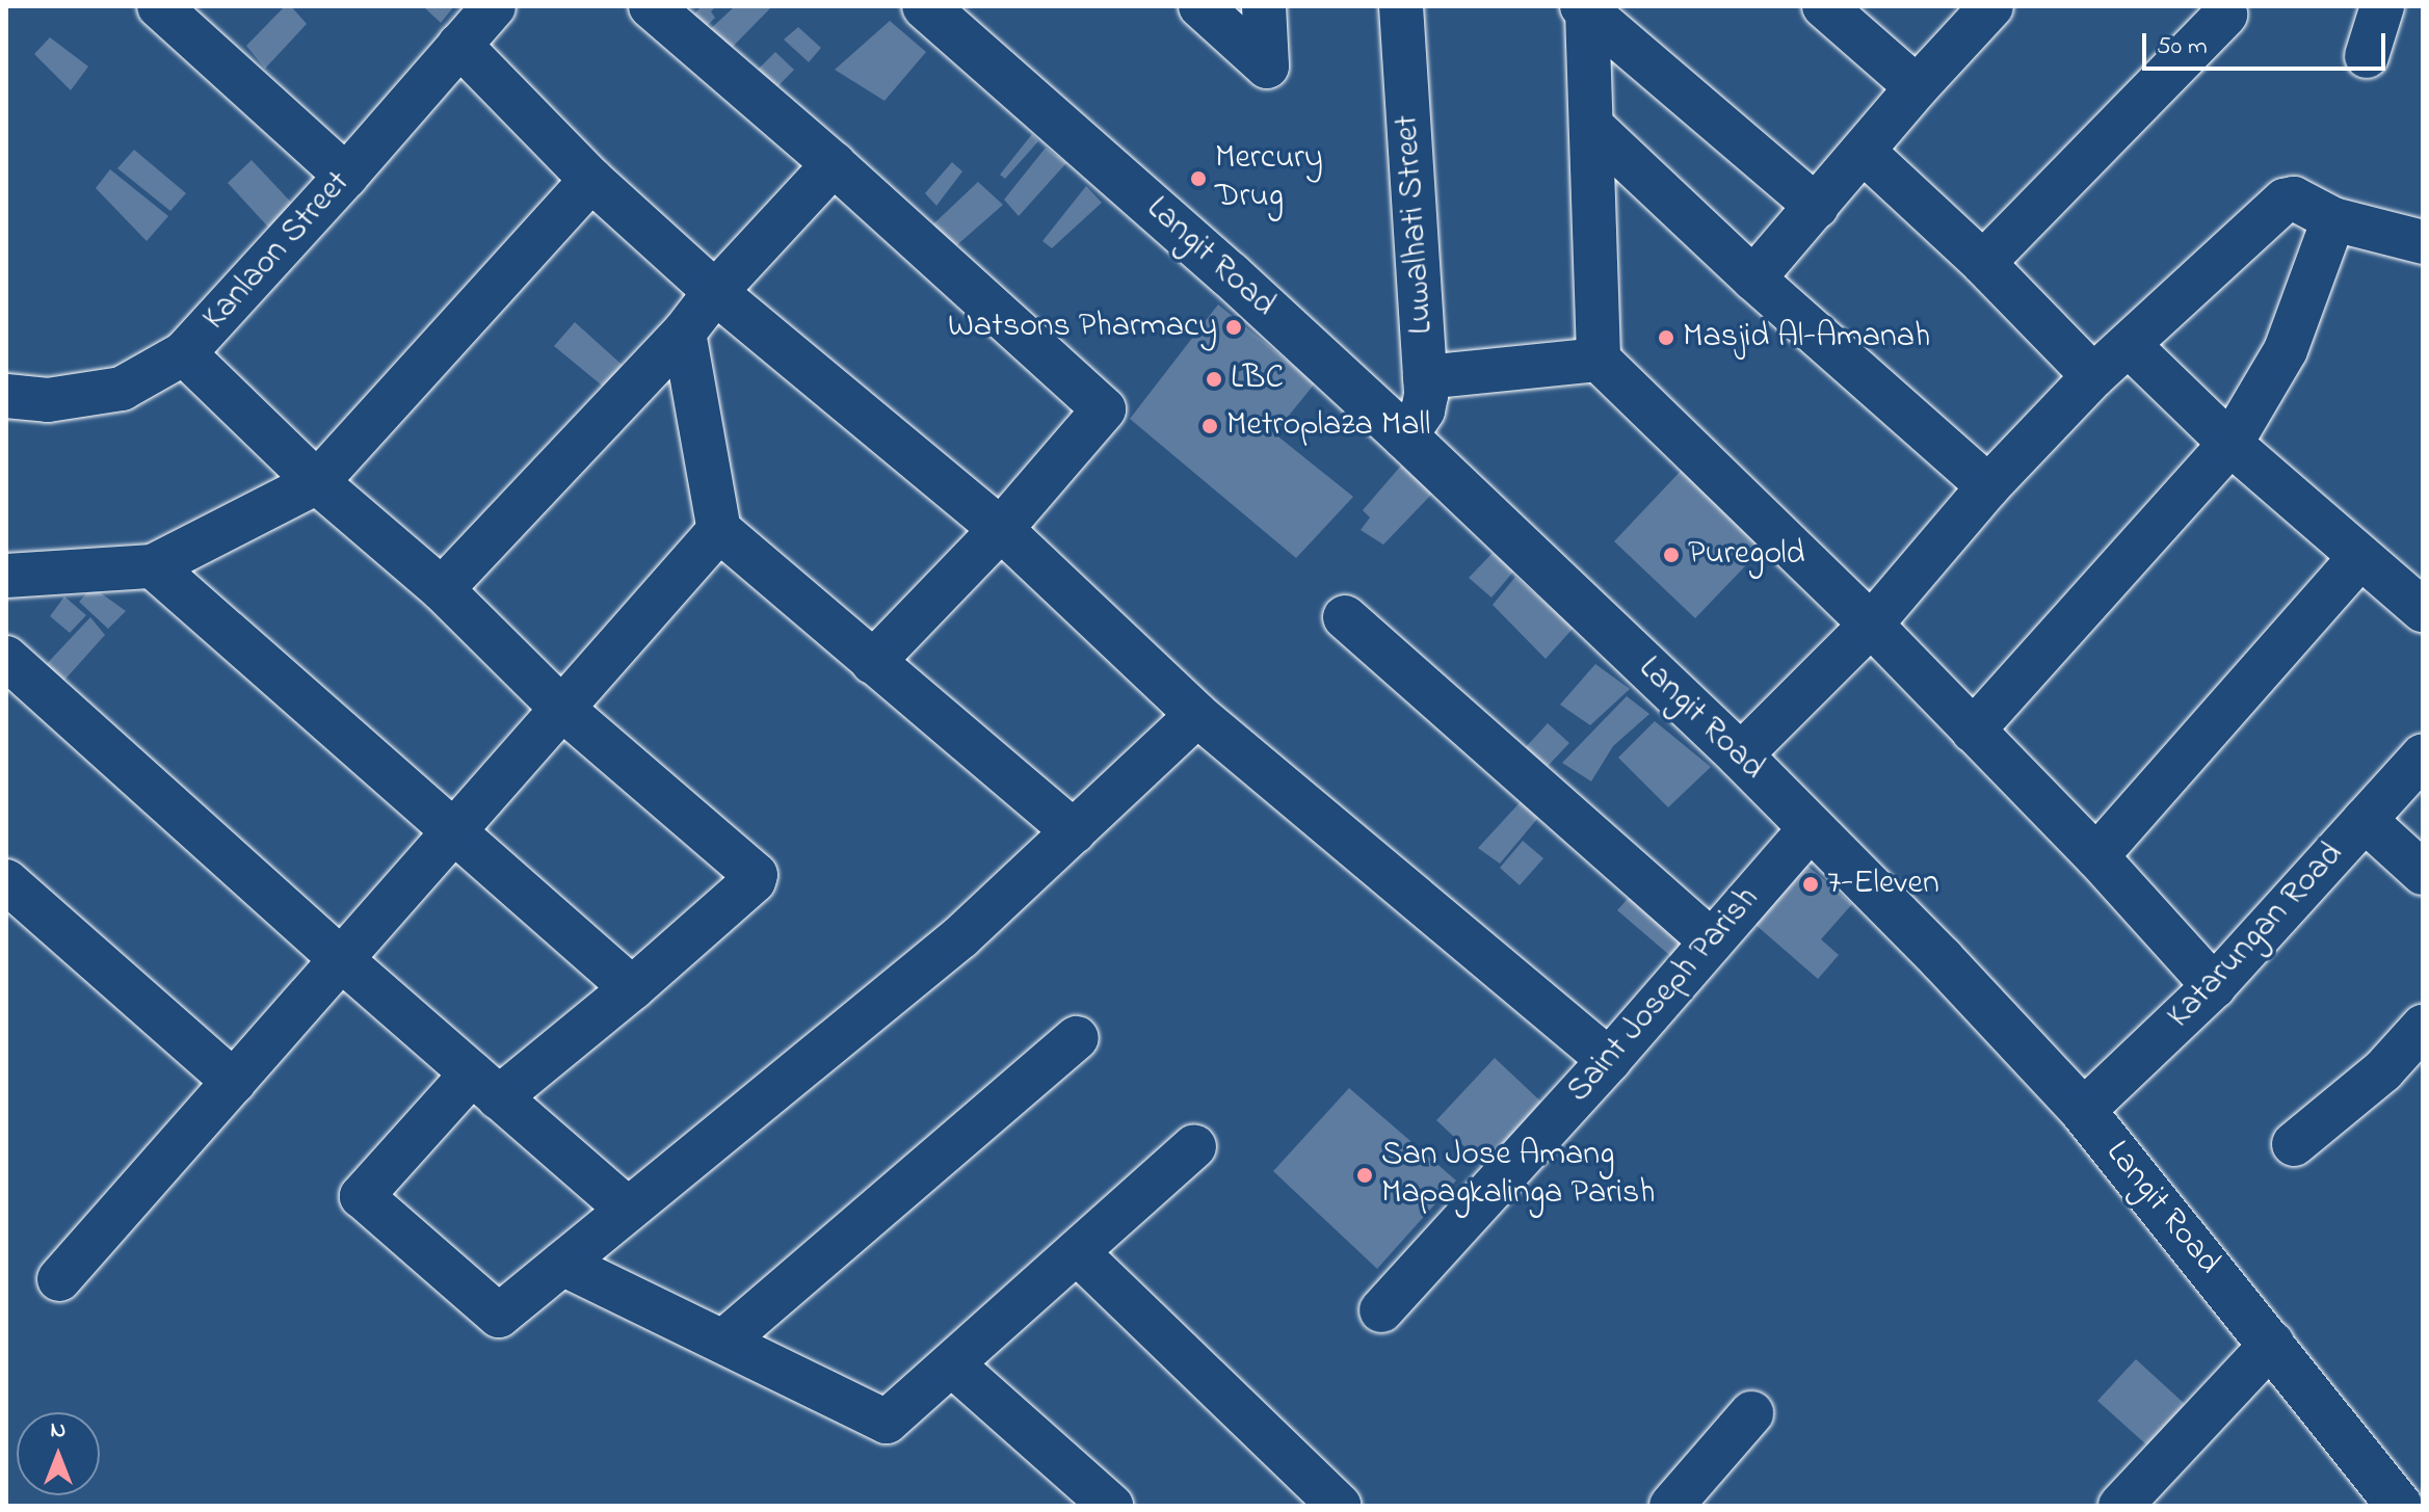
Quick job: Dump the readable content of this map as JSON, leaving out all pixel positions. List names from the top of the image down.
{
  "streets": {
    "main road": ["Langit Road"],
    "street": [
      "Luwalhati Street",
      "Kanlaon Street",
      "Katarungan Road",
      "Saint Joseph Parish"
    ]
  },
  "crossings": [
    ["Luwalhati Street", "Langit Road"],
    ["Langit Road", "Katarungan Road"],
    ["Langit Road", "Saint Joseph Parish"]
  ],
  "places": [
    "Mercury Drug",
    "Watsons Pharmacy",
    "Masjid Al-Amanah",
    "LBC",
    "Metroplaza Mall",
    "Puregold",
    "7-Eleven",
    "San Jose Amang Mapagkalinga Parish"
  ],
  "scale_bar": "50 m",
  "north": "top"
}
